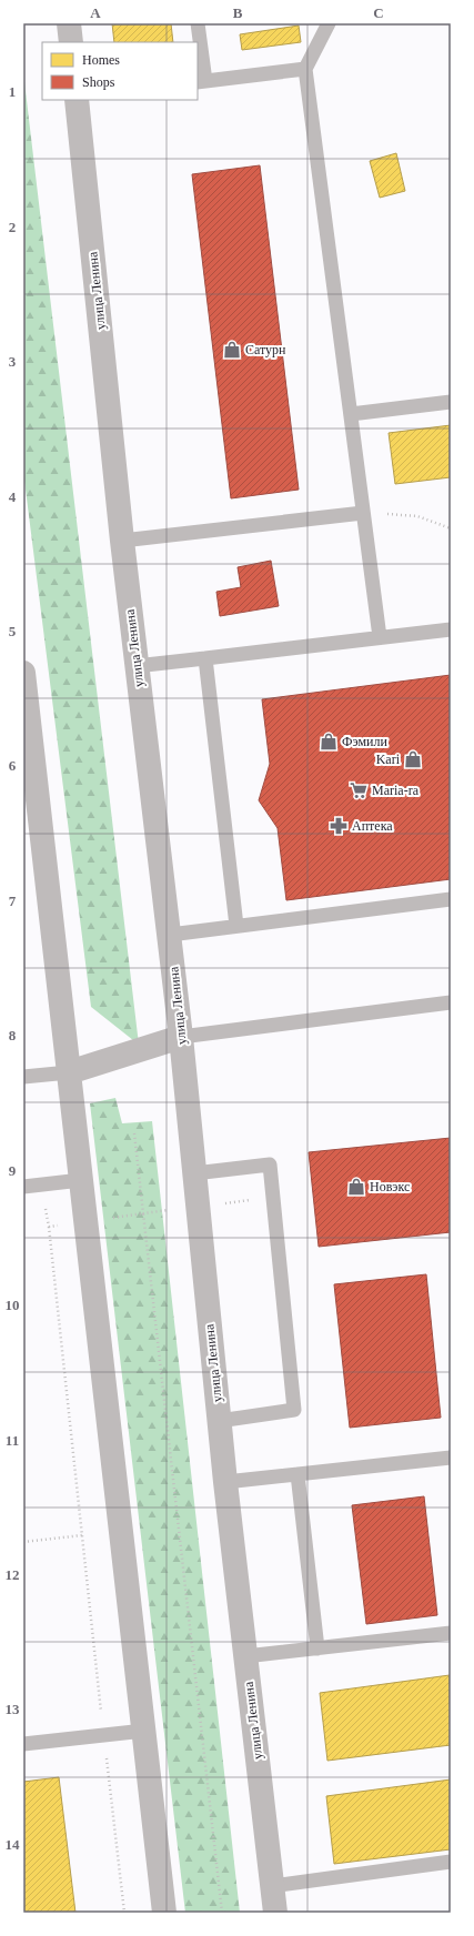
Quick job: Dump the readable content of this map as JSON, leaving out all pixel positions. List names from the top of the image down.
{
  "streets": {
    "street": ["улица Ленина"]
  },
  "places": {
    "shop": [
      "Сатурн",
      "Фэмили",
      "Kari",
      "Новэкс"
    ],
    "supermarket": ["Maria-ra"],
    "pharmacy": ["Аптека"]
  },
  "legend": ["Homes", "Shops"],
  "grid": {
    "columns": ["A", "B", "C"],
    "rows": [
      "1",
      "2",
      "3",
      "4",
      "5",
      "6",
      "7",
      "8",
      "9",
      "10",
      "11",
      "12",
      "13",
      "14"
    ]
  }
}
